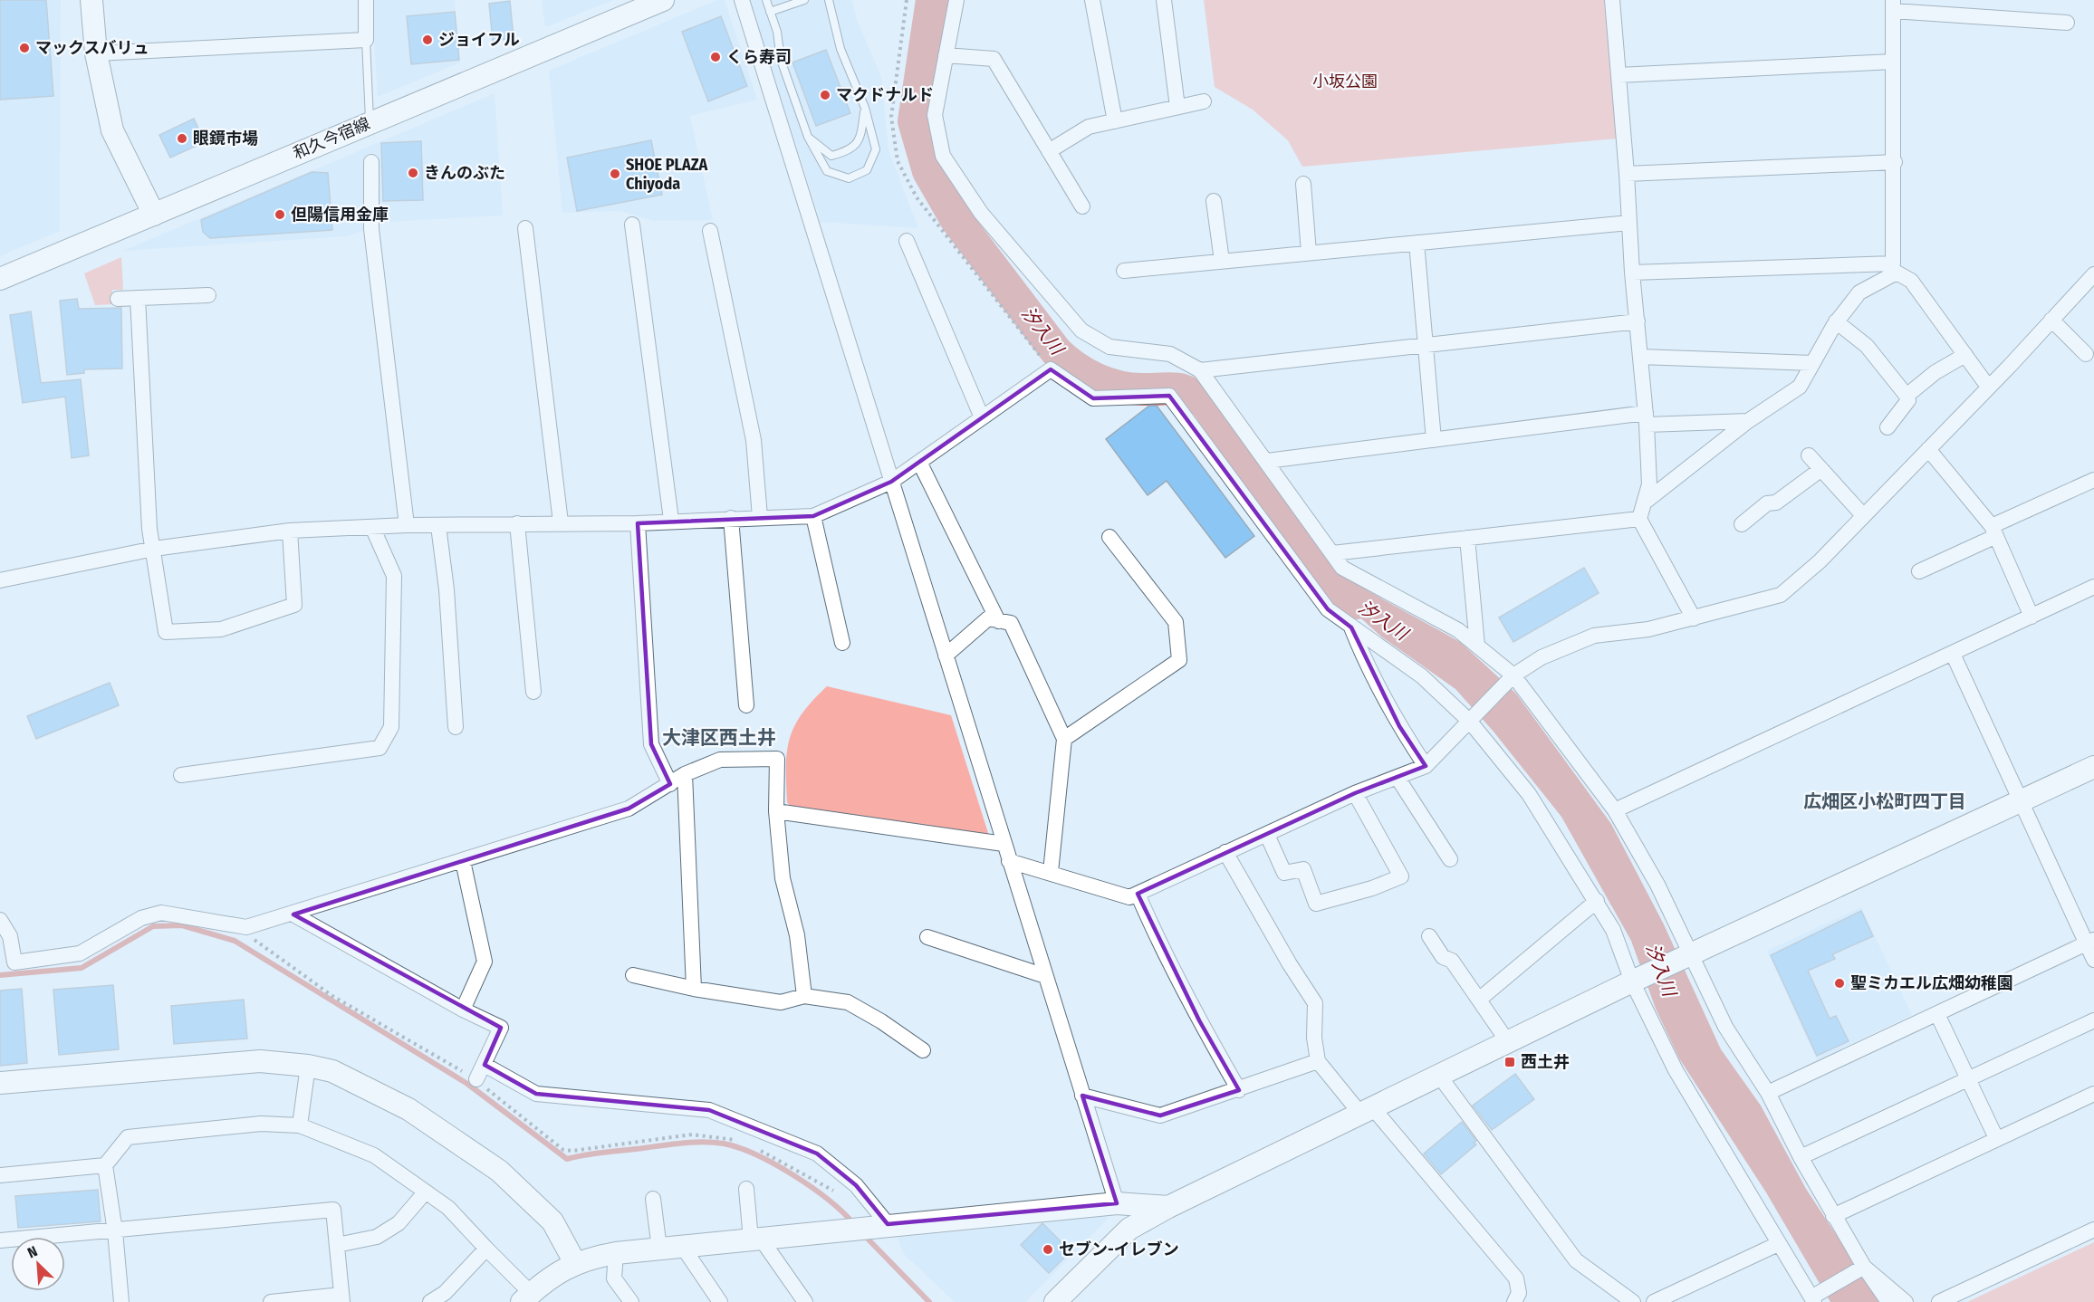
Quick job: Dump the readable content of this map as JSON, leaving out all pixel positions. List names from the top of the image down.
{
  "streets": {
    "street": ["和久今宿線"]
  },
  "districts": ["大津区西土井", "広畑区小松町四丁目"],
  "water": ["汐入川"],
  "parks": ["小坂公園"],
  "places": {
    "other": [
      "ジョイフル",
      "マックスバリュ",
      "くら寿司",
      "マクドナルド",
      "眼鏡市場",
      "きんのぶた",
      "SHOE PLAZA Chiyoda",
      "但陽信用金庫",
      "聖ミカエル広畑幼稚園",
      "セブン-イレブン"
    ],
    "transit": ["西土井"]
  },
  "north": "top left"
}
